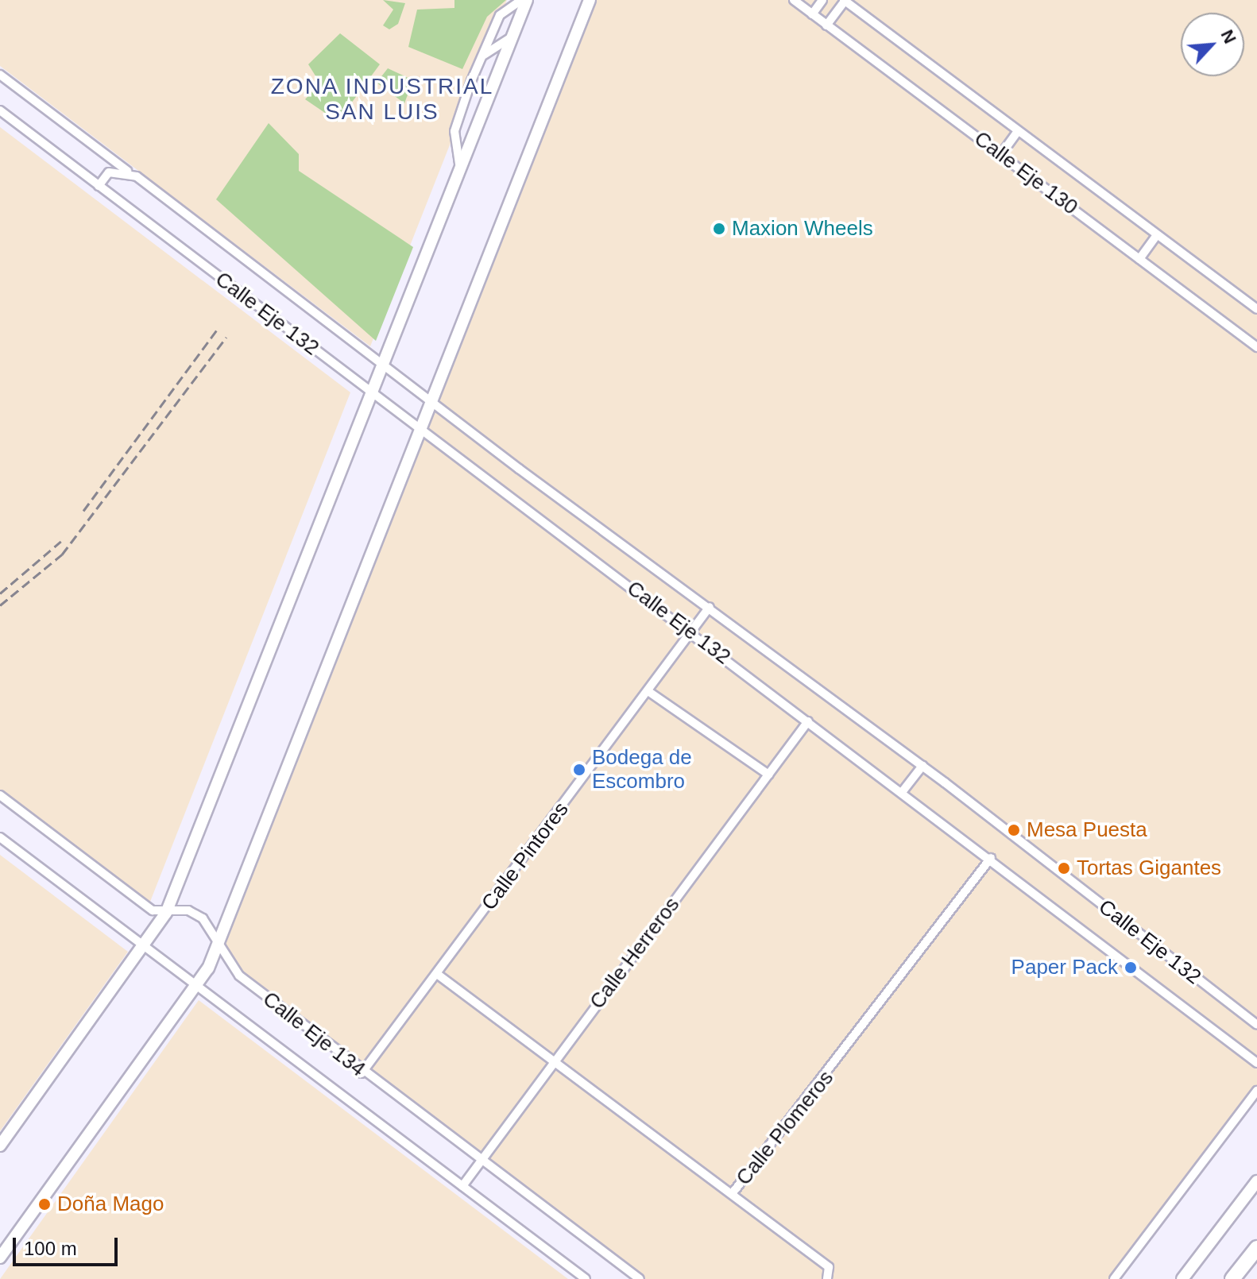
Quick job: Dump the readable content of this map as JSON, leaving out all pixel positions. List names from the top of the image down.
{
  "streets": {
    "street": [
      "Calle Eje 130",
      "Calle Eje 132",
      "Calle Pintores",
      "Calle Herreros",
      "Calle Eje 134",
      "Calle Plomeros"
    ]
  },
  "crossings": [
    ["Calle Eje 132", "Calle Pintores"],
    ["Calle Eje 132", "Calle Herreros"],
    ["Calle Eje 132", "Calle Plomeros"],
    ["Calle Pintores", "Calle Eje 134"],
    ["Calle Pintores", "Calle Plomeros"],
    ["Calle Herreros", "Calle Eje 134"],
    ["Calle Herreros", "Calle Plomeros"]
  ],
  "districts": ["ZONA INDUSTRIAL SAN LUIS"],
  "places": [
    "Maxion Wheels",
    "Bodega de Escombro",
    "Mesa Puesta",
    "Tortas Gigantes",
    "Paper Pack",
    "Doña Mago"
  ],
  "scale_bar": "100 m",
  "north": "top right"
}
